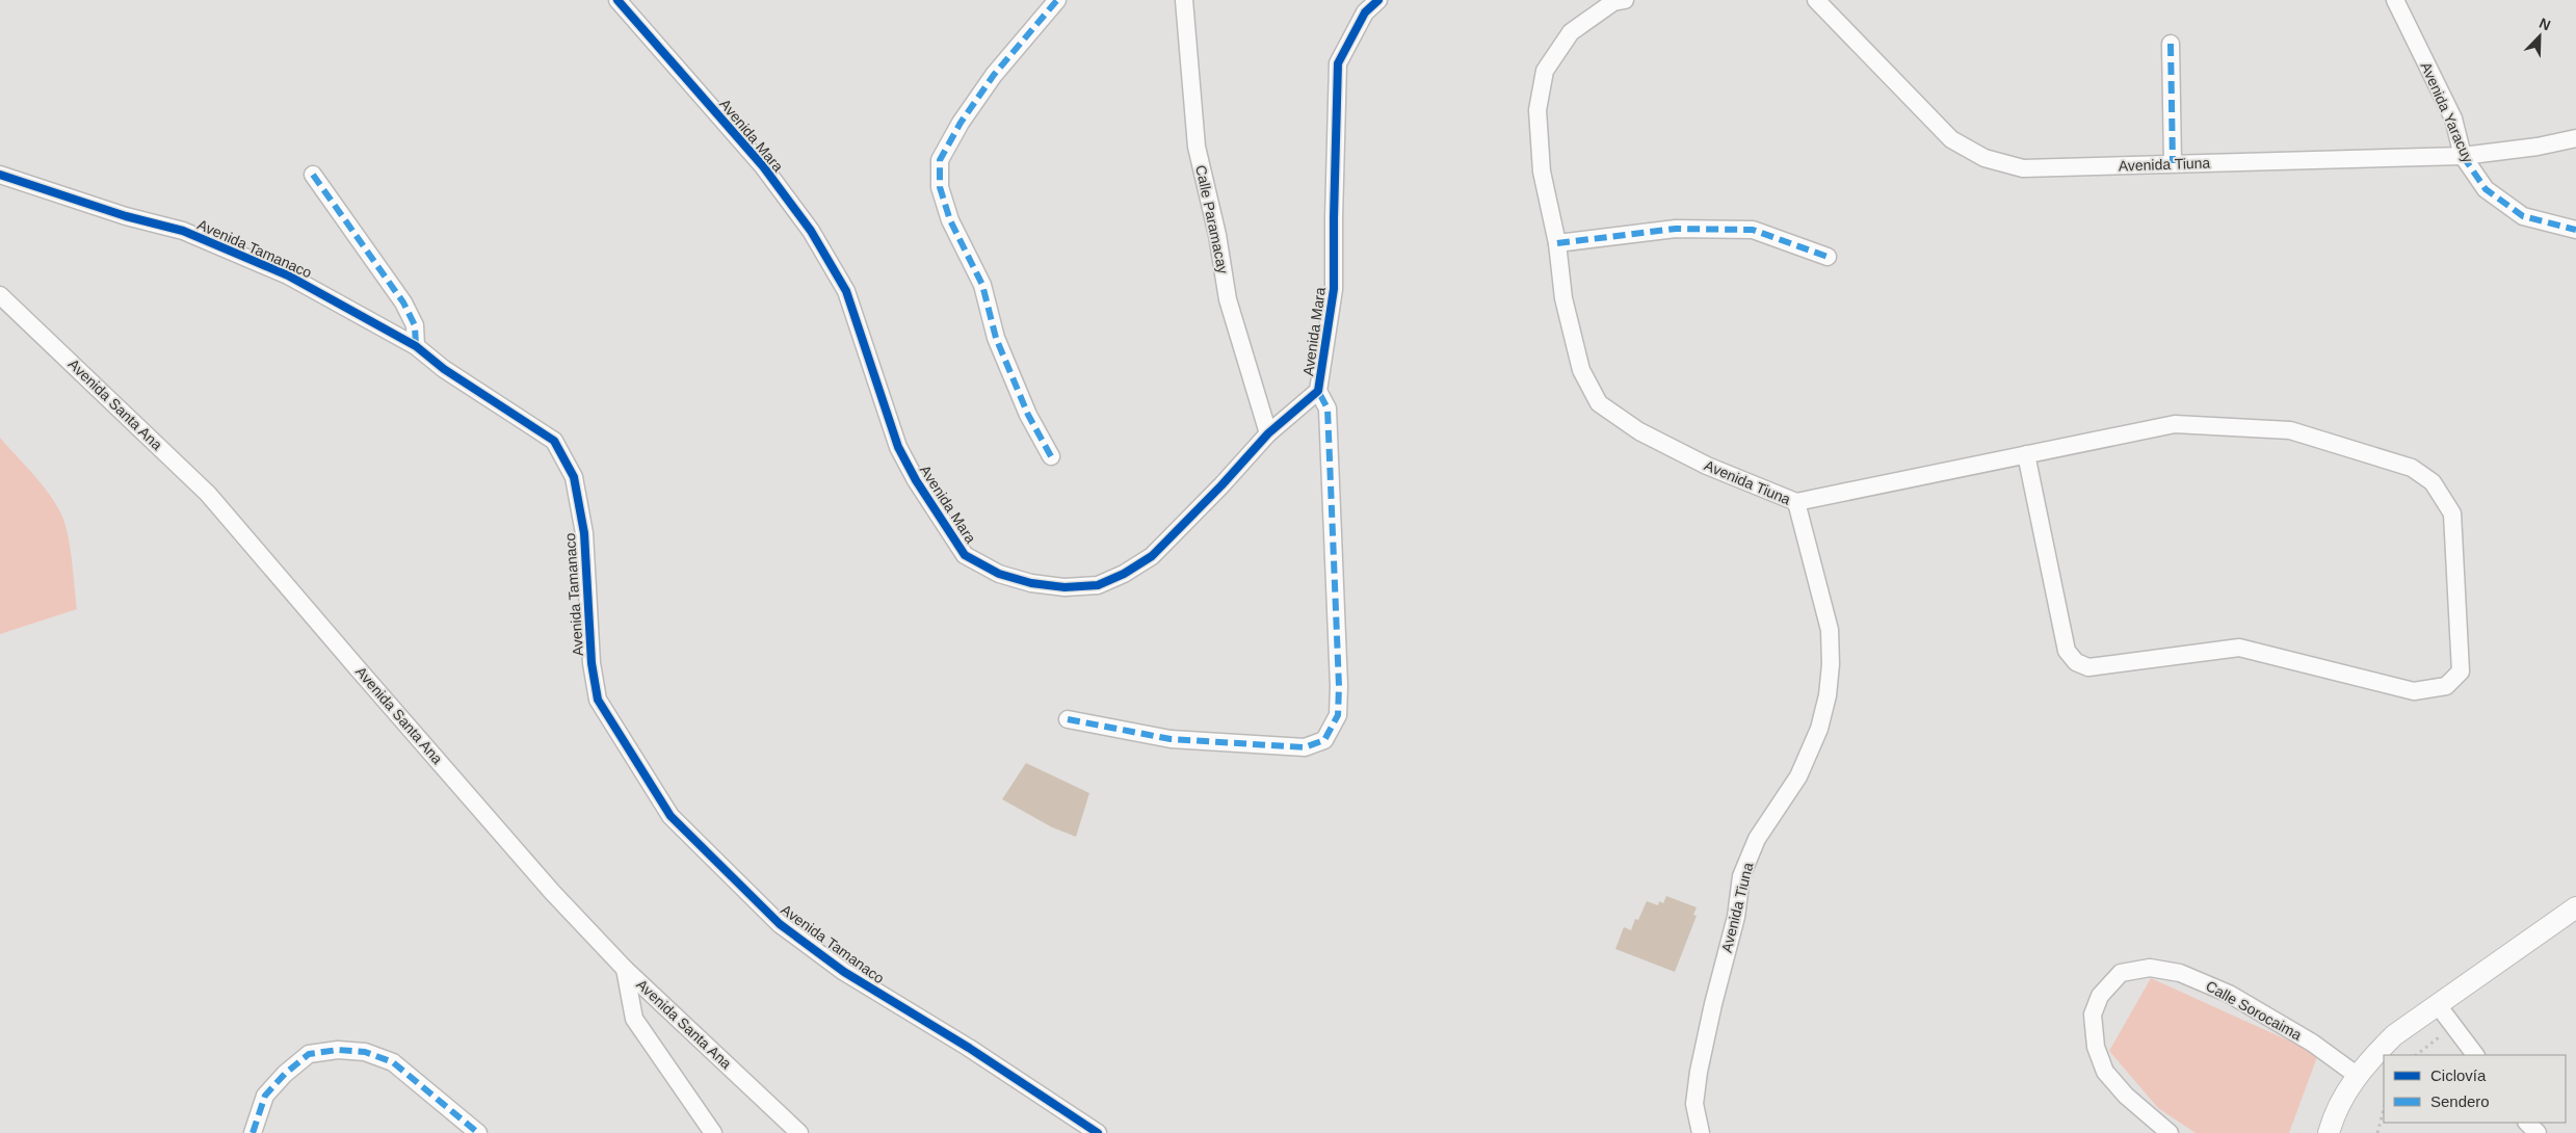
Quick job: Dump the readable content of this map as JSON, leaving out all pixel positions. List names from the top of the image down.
{
  "streets": {
    "street": [
      "Avenida Yaracuy",
      "Avenida Mara",
      "Avenida Tiuna",
      "Calle Paramacay",
      "Avenida Tamanaco",
      "Avenida Santa Ana",
      "Calle Sorocaima"
    ]
  },
  "crossings": [
    ["Avenida Yaracuy", "Avenida Tiuna"],
    ["Avenida Mara", "Calle Paramacay"]
  ],
  "legend": ["Ciclovía", "Sendero"],
  "north": "top right"
}
